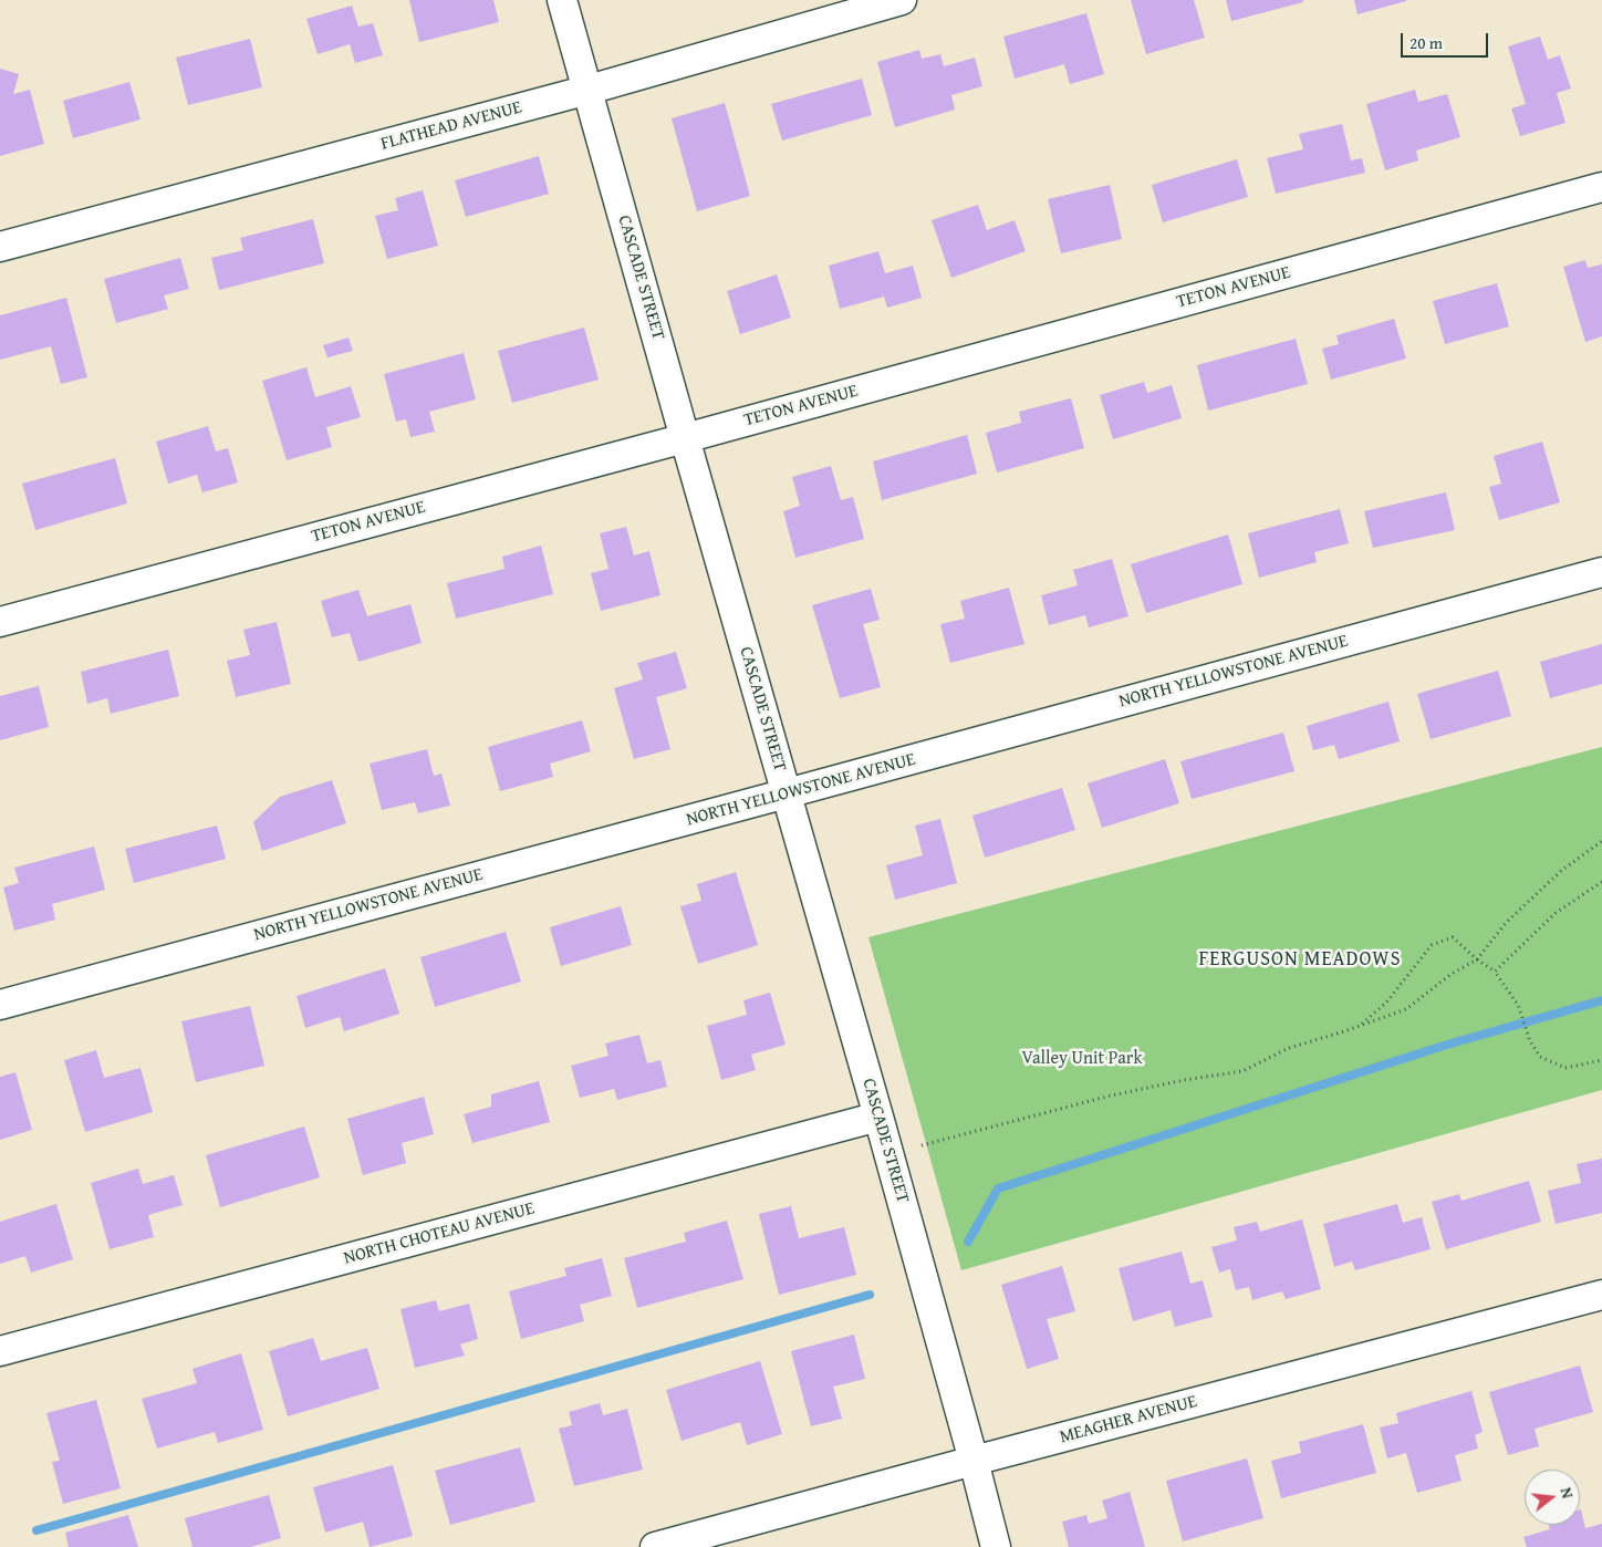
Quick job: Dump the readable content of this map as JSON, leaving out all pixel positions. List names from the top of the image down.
{
  "streets": {
    "street": [
      "FLATHEAD AVENUE",
      "CASCADE STREET",
      "TETON AVENUE",
      "NORTH YELLOWSTONE AVENUE",
      "NORTH CHOTEAU AVENUE",
      "MEAGHER AVENUE"
    ]
  },
  "crossings": [
    ["FLATHEAD AVENUE", "CASCADE STREET"],
    ["CASCADE STREET", "TETON AVENUE"],
    ["CASCADE STREET", "NORTH YELLOWSTONE AVENUE"],
    ["CASCADE STREET", "NORTH CHOTEAU AVENUE"],
    ["CASCADE STREET", "MEAGHER AVENUE"]
  ],
  "districts": ["FERGUSON MEADOWS"],
  "parks": ["Valley Unit Park"],
  "scale_bar": "20 m",
  "north": "right"
}
